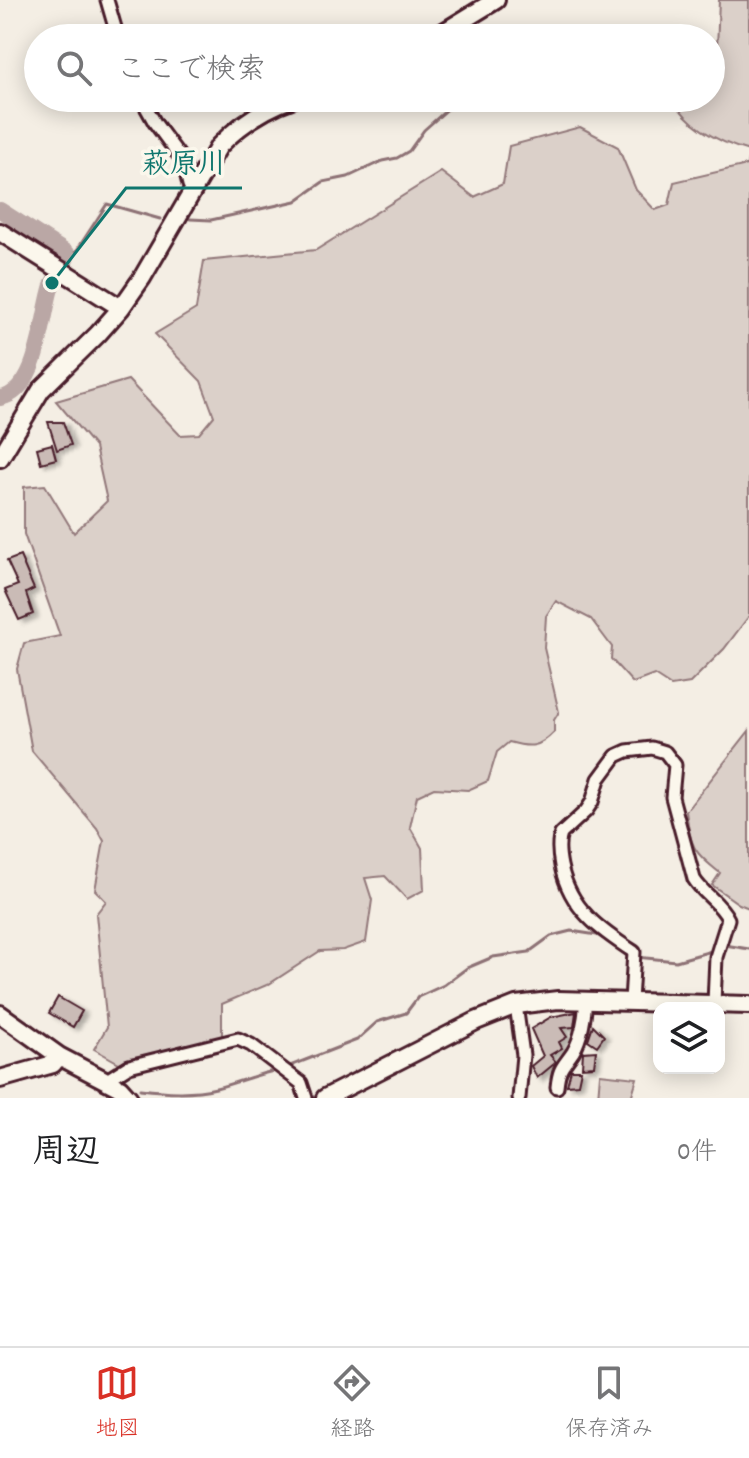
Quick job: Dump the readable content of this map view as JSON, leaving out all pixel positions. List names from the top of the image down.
{
  "places": ["萩原川"],
  "page": {
    "search": "ここで検索",
    "heading": ["周辺", "0件"],
    "nav": ["地図", "経路", "保存済み"]
  }
}
